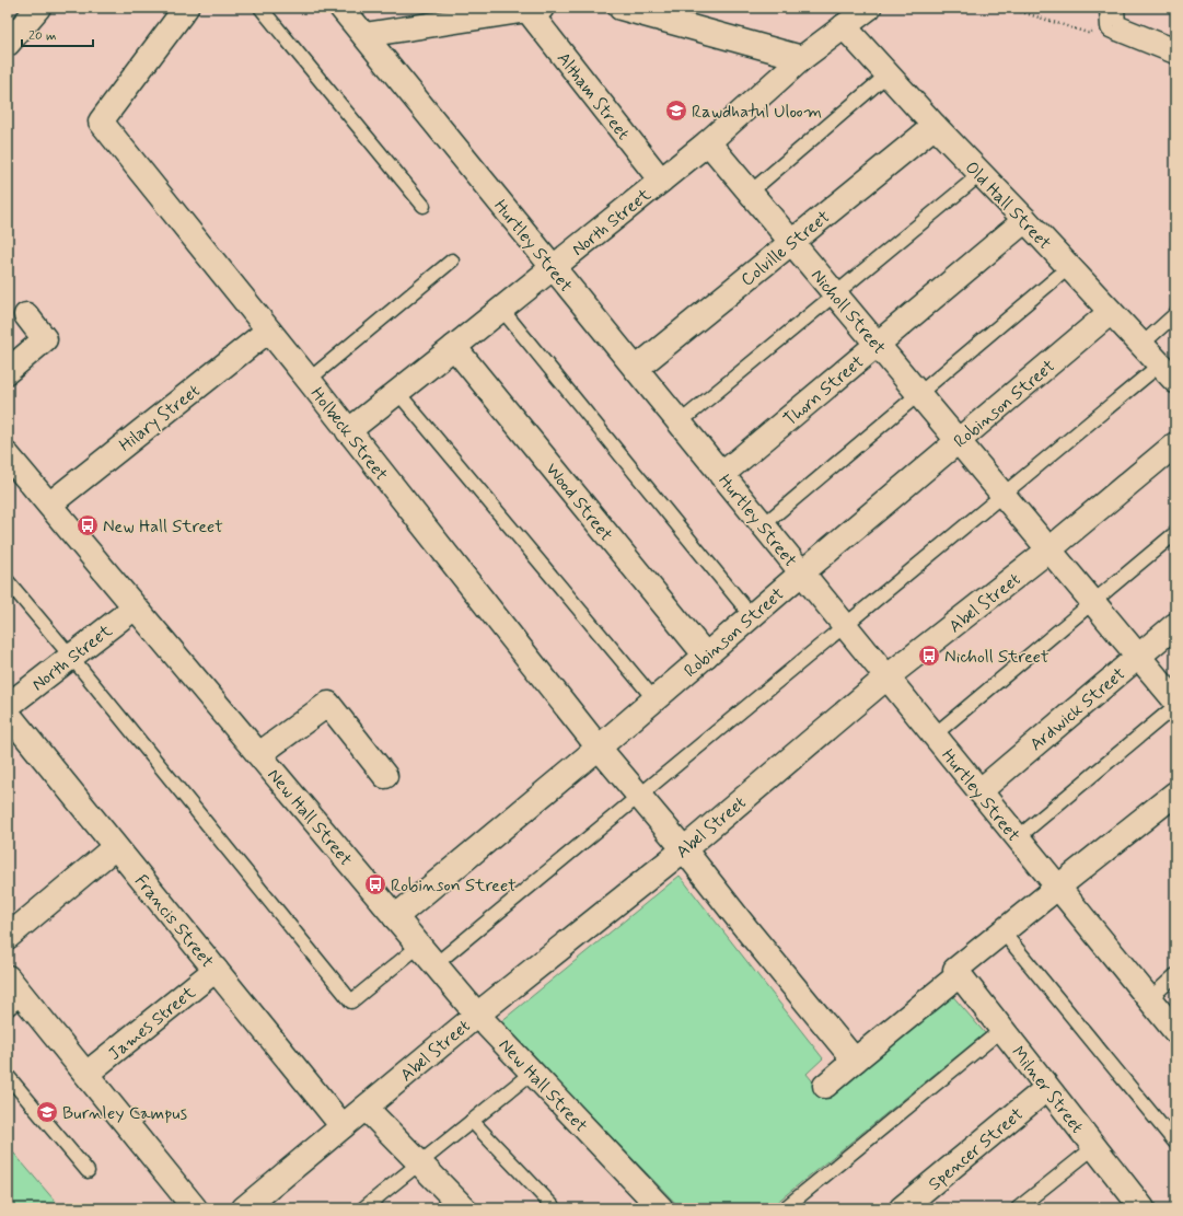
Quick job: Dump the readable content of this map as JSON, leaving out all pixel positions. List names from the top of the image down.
{
  "streets": {
    "street": [
      "Altham Street",
      "Old Hall Street",
      "North Street",
      "Hurtley Street",
      "Colville Street",
      "Nicholl Street",
      "Thorn Street",
      "Robinson Street",
      "Hilary Street",
      "Holbeck Street",
      "Wood Street",
      "Abel Street",
      "Ardwick Street",
      "New Hall Street",
      "Francis Street",
      "James Street",
      "Milner Street",
      "Spencer Street"
    ]
  },
  "crossings": [
    ["Altham Street", "North Street"],
    ["Old Hall Street", "North Street"],
    ["Old Hall Street", "Colville Street"],
    ["Old Hall Street", "Thorn Street"],
    ["Old Hall Street", "Robinson Street"],
    ["North Street", "Hurtley Street"],
    ["North Street", "Nicholl Street"],
    ["North Street", "Holbeck Street"],
    ["North Street", "Wood Street"],
    ["North Street", "New Hall Street"],
    ["Hurtley Street", "Colville Street"],
    ["Hurtley Street", "Thorn Street"],
    ["Hurtley Street", "Robinson Street"],
    ["Hurtley Street", "Abel Street"],
    ["Hurtley Street", "Ardwick Street"],
    ["Colville Street", "Nicholl Street"],
    ["Nicholl Street", "Thorn Street"],
    ["Nicholl Street", "Robinson Street"],
    ["Nicholl Street", "Abel Street"],
    ["Nicholl Street", "Ardwick Street"],
    ["Robinson Street", "Holbeck Street"],
    ["Robinson Street", "Wood Street"],
    ["Robinson Street", "New Hall Street"],
    ["Hilary Street", "Holbeck Street"],
    ["Hilary Street", "New Hall Street"],
    ["Holbeck Street", "Abel Street"],
    ["Abel Street", "New Hall Street"],
    ["Abel Street", "Francis Street"],
    ["Francis Street", "James Street"],
    ["Milner Street", "Spencer Street"]
  ],
  "places": {
    "school or university": ["Rawdhatul Uloom", "Burnley Campus"],
    "bus stop": ["New Hall Street", "Nicholl Street", "Robinson Street"]
  },
  "scale_bar": "20 m"
}
